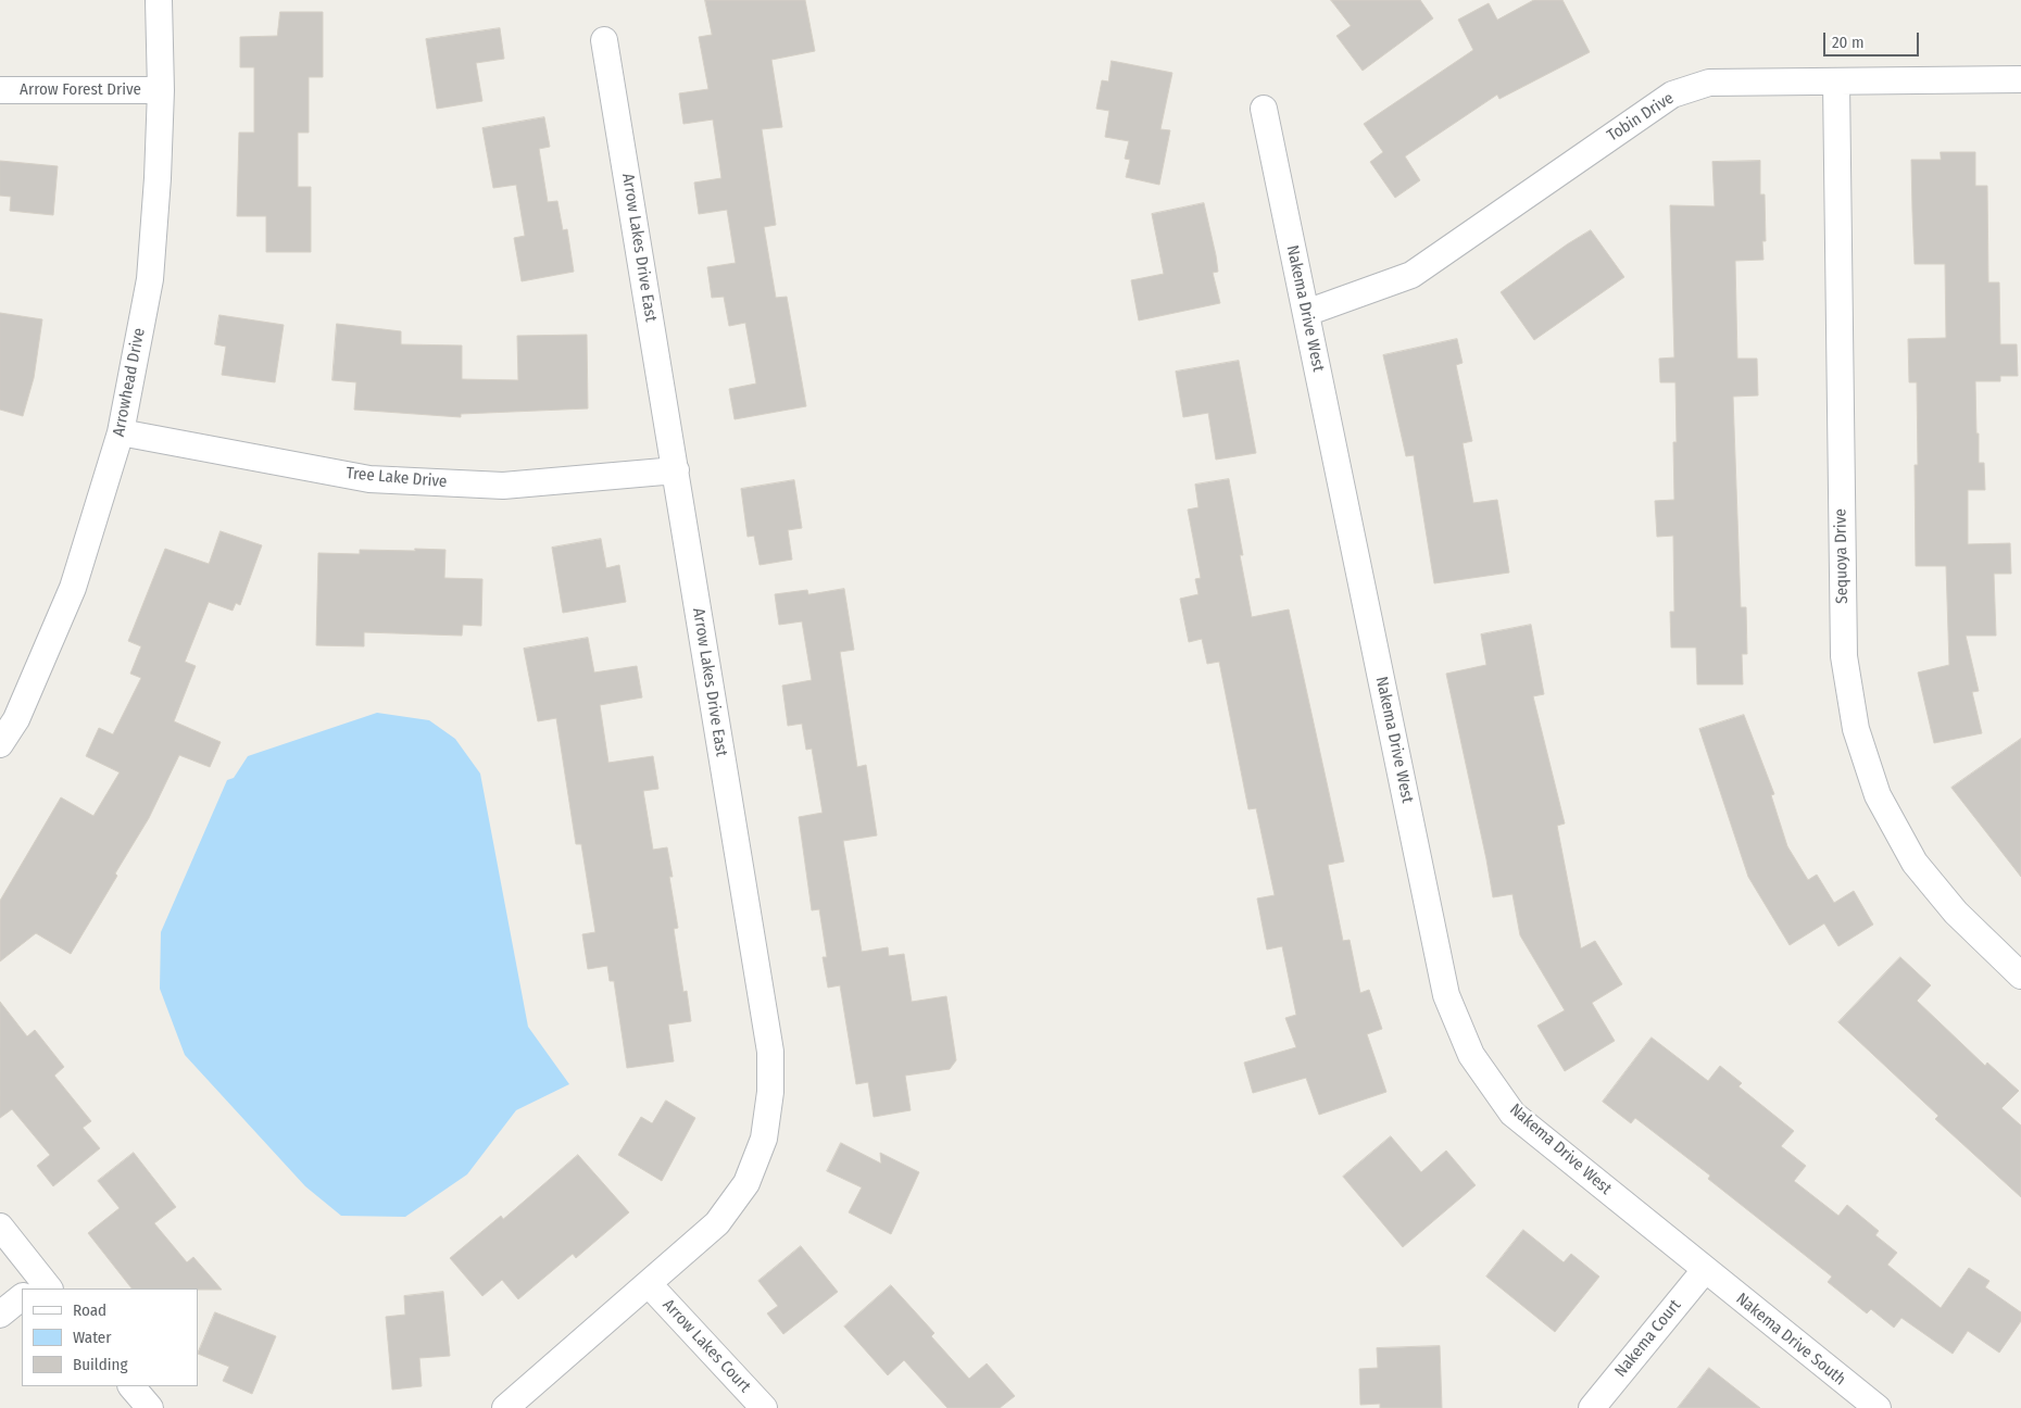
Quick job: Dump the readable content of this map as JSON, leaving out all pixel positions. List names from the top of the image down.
{
  "streets": {
    "street": [
      "Arrow Forest Drive",
      "Tobin Drive",
      "Arrow Lakes Drive East",
      "Nakema Drive West",
      "Arrowhead Drive",
      "Tree Lake Drive",
      "Sequoya Drive",
      "Nakema Court",
      "Nakema Drive South",
      "Arrow Lakes Court"
    ]
  },
  "crossings": [
    ["Arrow Forest Drive", "Arrowhead Drive"],
    ["Tobin Drive", "Nakema Drive West"],
    ["Tobin Drive", "Sequoya Drive"],
    ["Arrow Lakes Drive East", "Tree Lake Drive"],
    ["Arrow Lakes Drive East", "Arrow Lakes Court"],
    ["Nakema Drive West", "Nakema Court"],
    ["Nakema Drive West", "Nakema Drive South"],
    ["Arrowhead Drive", "Tree Lake Drive"],
    ["Nakema Court", "Nakema Drive South"]
  ],
  "legend": ["Road", "Water", "Building"],
  "scale_bar": "20 m"
}
